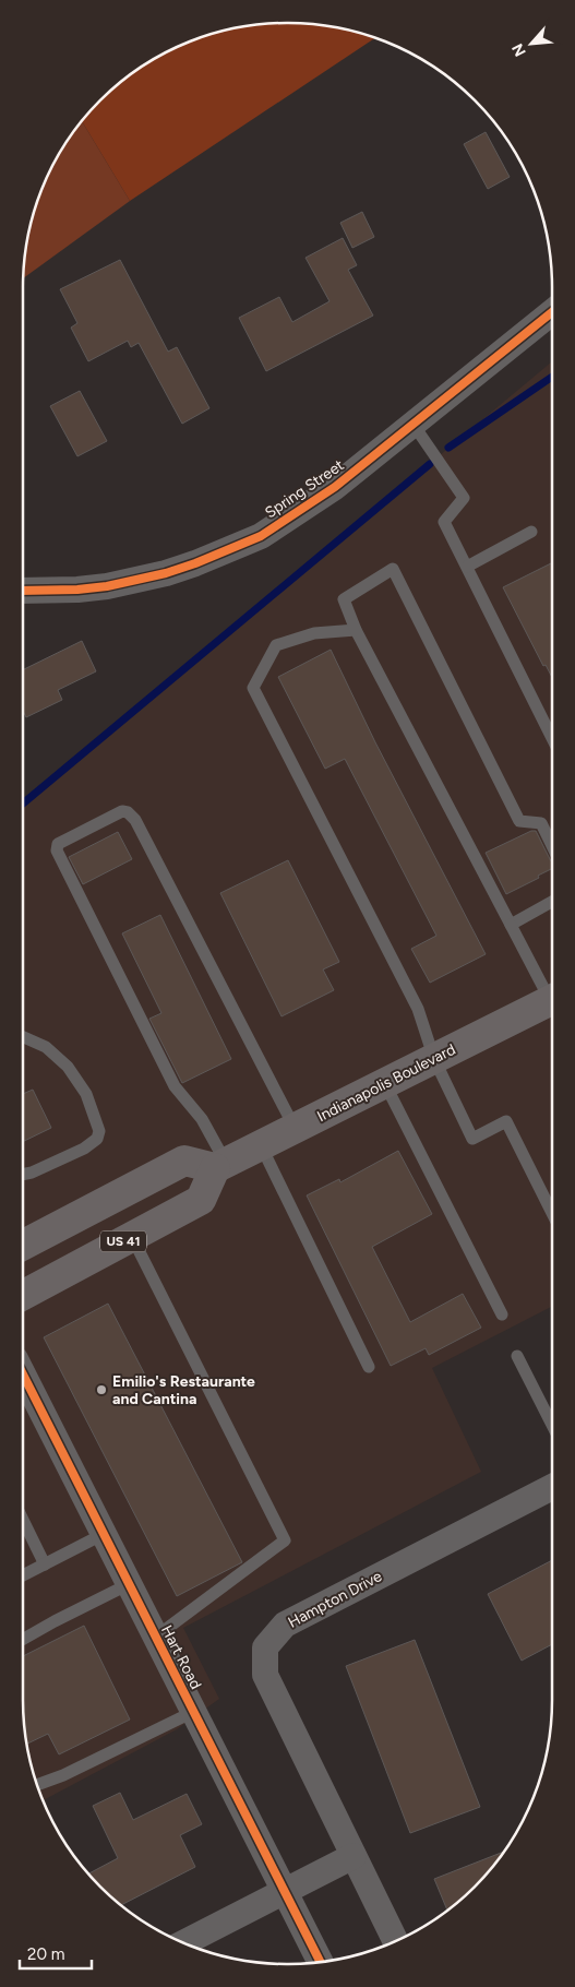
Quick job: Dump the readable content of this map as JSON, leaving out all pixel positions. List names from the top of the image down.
{
  "streets": {
    "highway": ["Indianapolis Boulevard", "US 41"],
    "street": ["Spring Street", "Hampton Drive", "Hart Road"]
  },
  "crossings": [
    ["Indianapolis Boulevard", "US 41"]
  ],
  "places": ["Emilio's Restaurante and Cantina"],
  "scale_bar": "20 m",
  "north": "bottom left"
}
